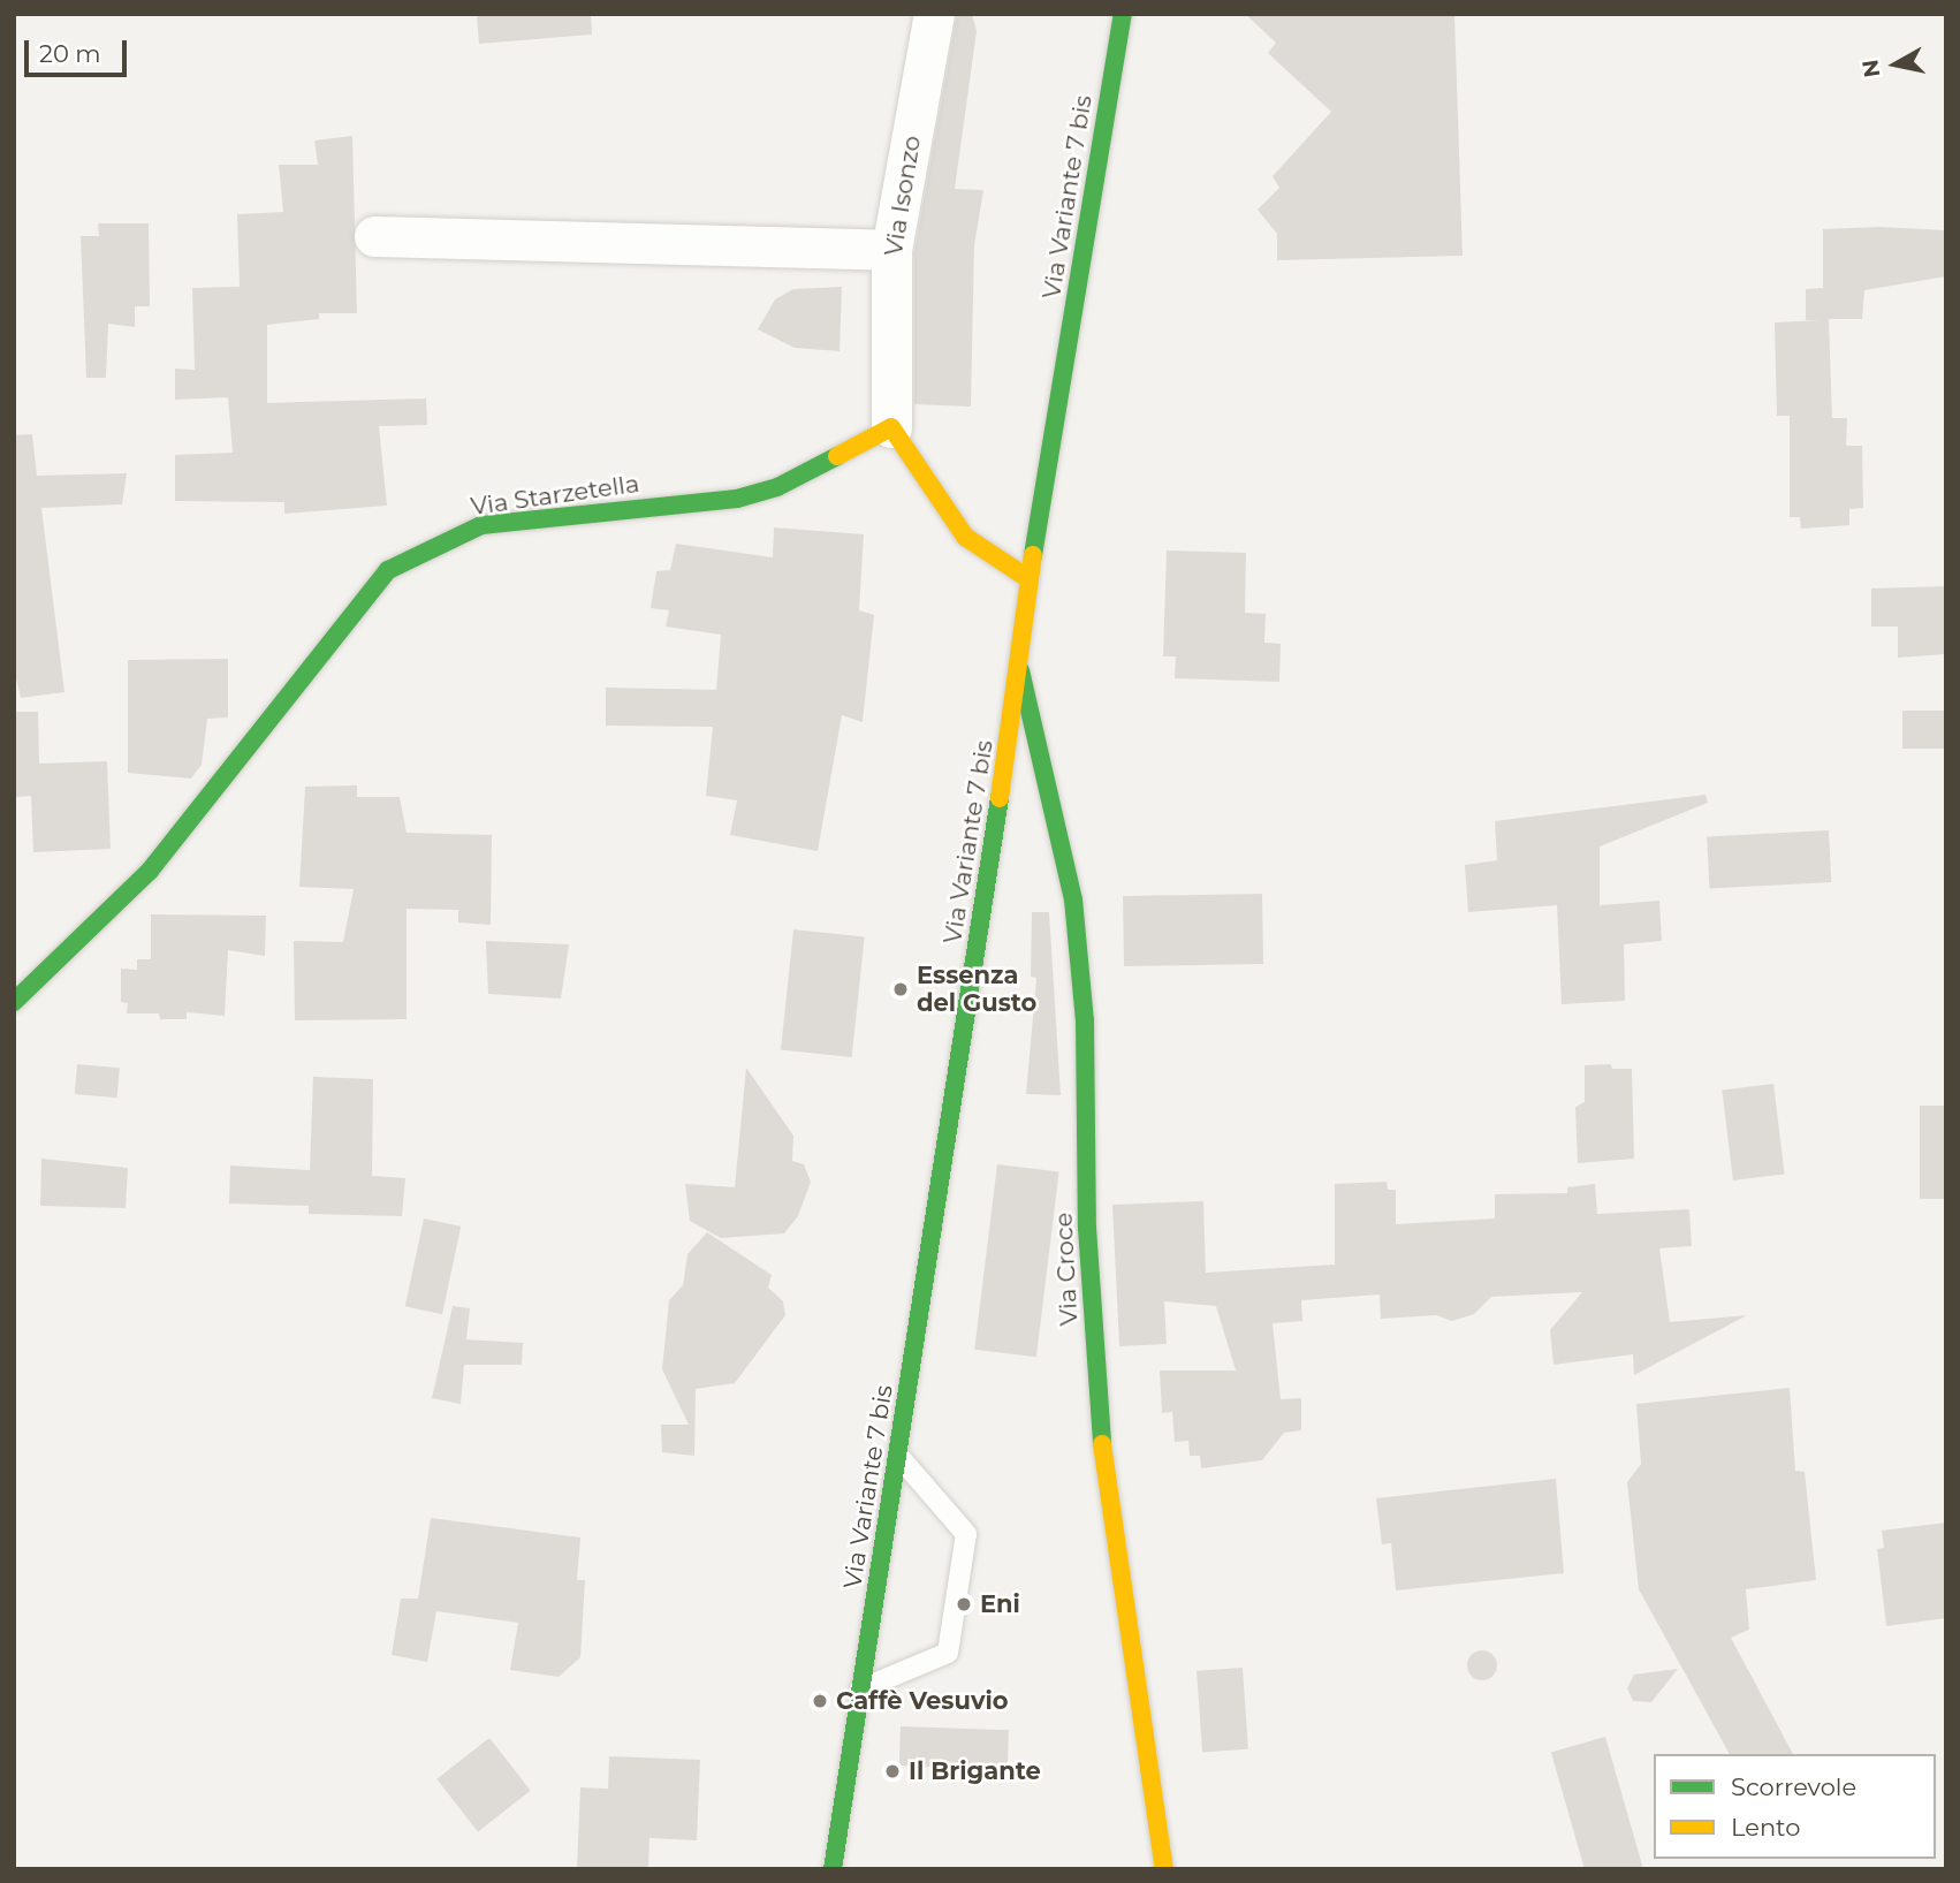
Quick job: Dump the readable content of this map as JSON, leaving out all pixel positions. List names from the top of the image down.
{
  "streets": {
    "street": [
      "Via Isonzo",
      "Via Variante 7 bis",
      "Via Starzetella",
      "Via Croce"
    ]
  },
  "crossings": [
    ["Via Isonzo", "Via Starzetella"],
    ["Via Variante 7 bis", "Via Croce"]
  ],
  "places": [
    "Essenza del Gusto",
    "Eni",
    "Caffè Vesuvio",
    "Il Brigante"
  ],
  "legend": ["Scorrevole", "Lento"],
  "scale_bar": "20 m",
  "north": "left"
}
